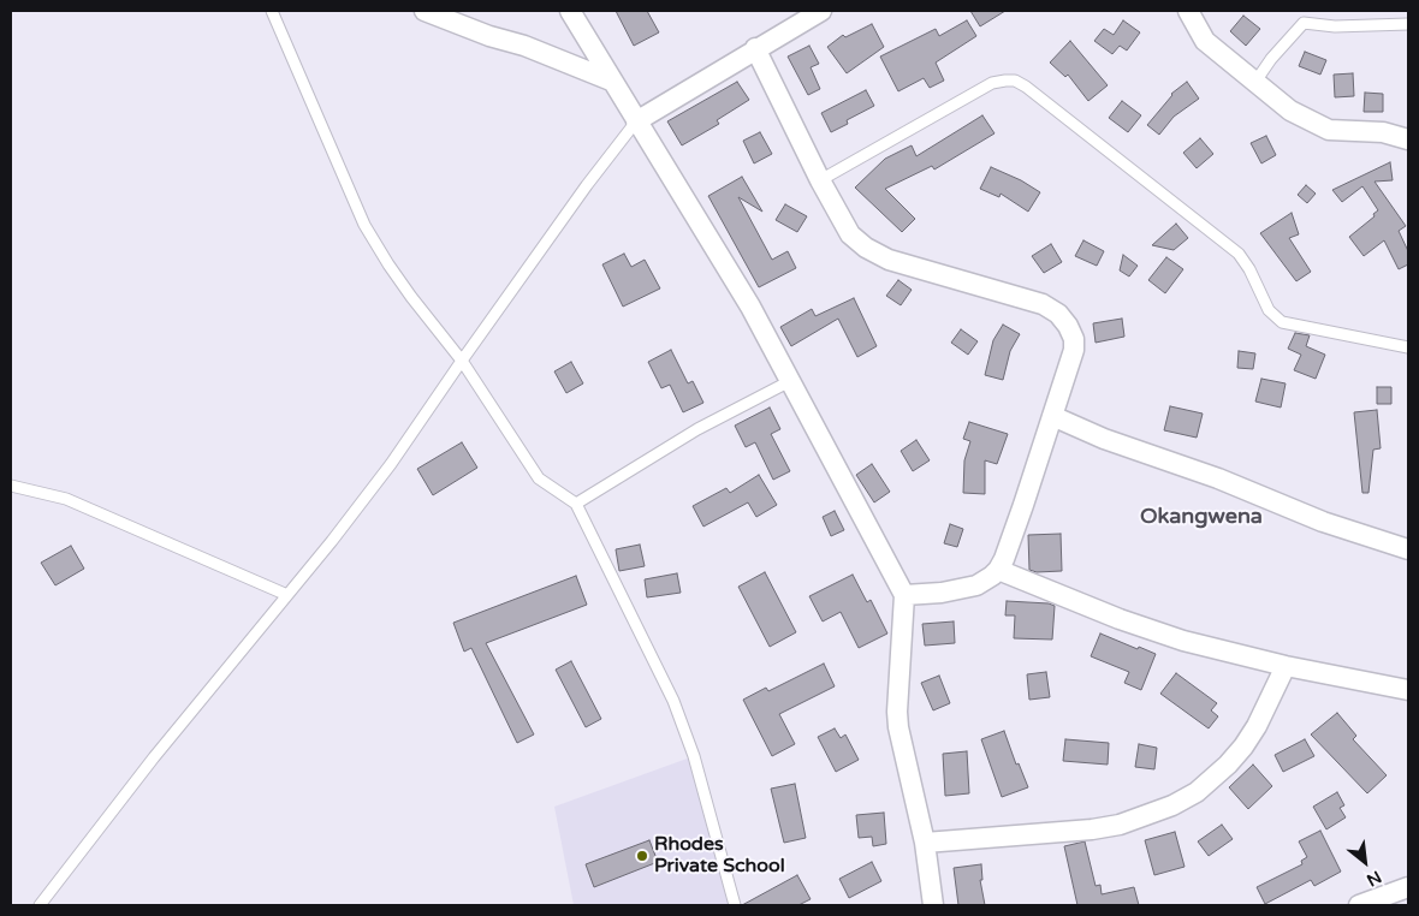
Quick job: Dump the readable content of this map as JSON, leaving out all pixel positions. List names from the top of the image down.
{
  "districts": ["Okangwena"],
  "places": ["Rhodes Private School"],
  "north": "bottom right"
}
